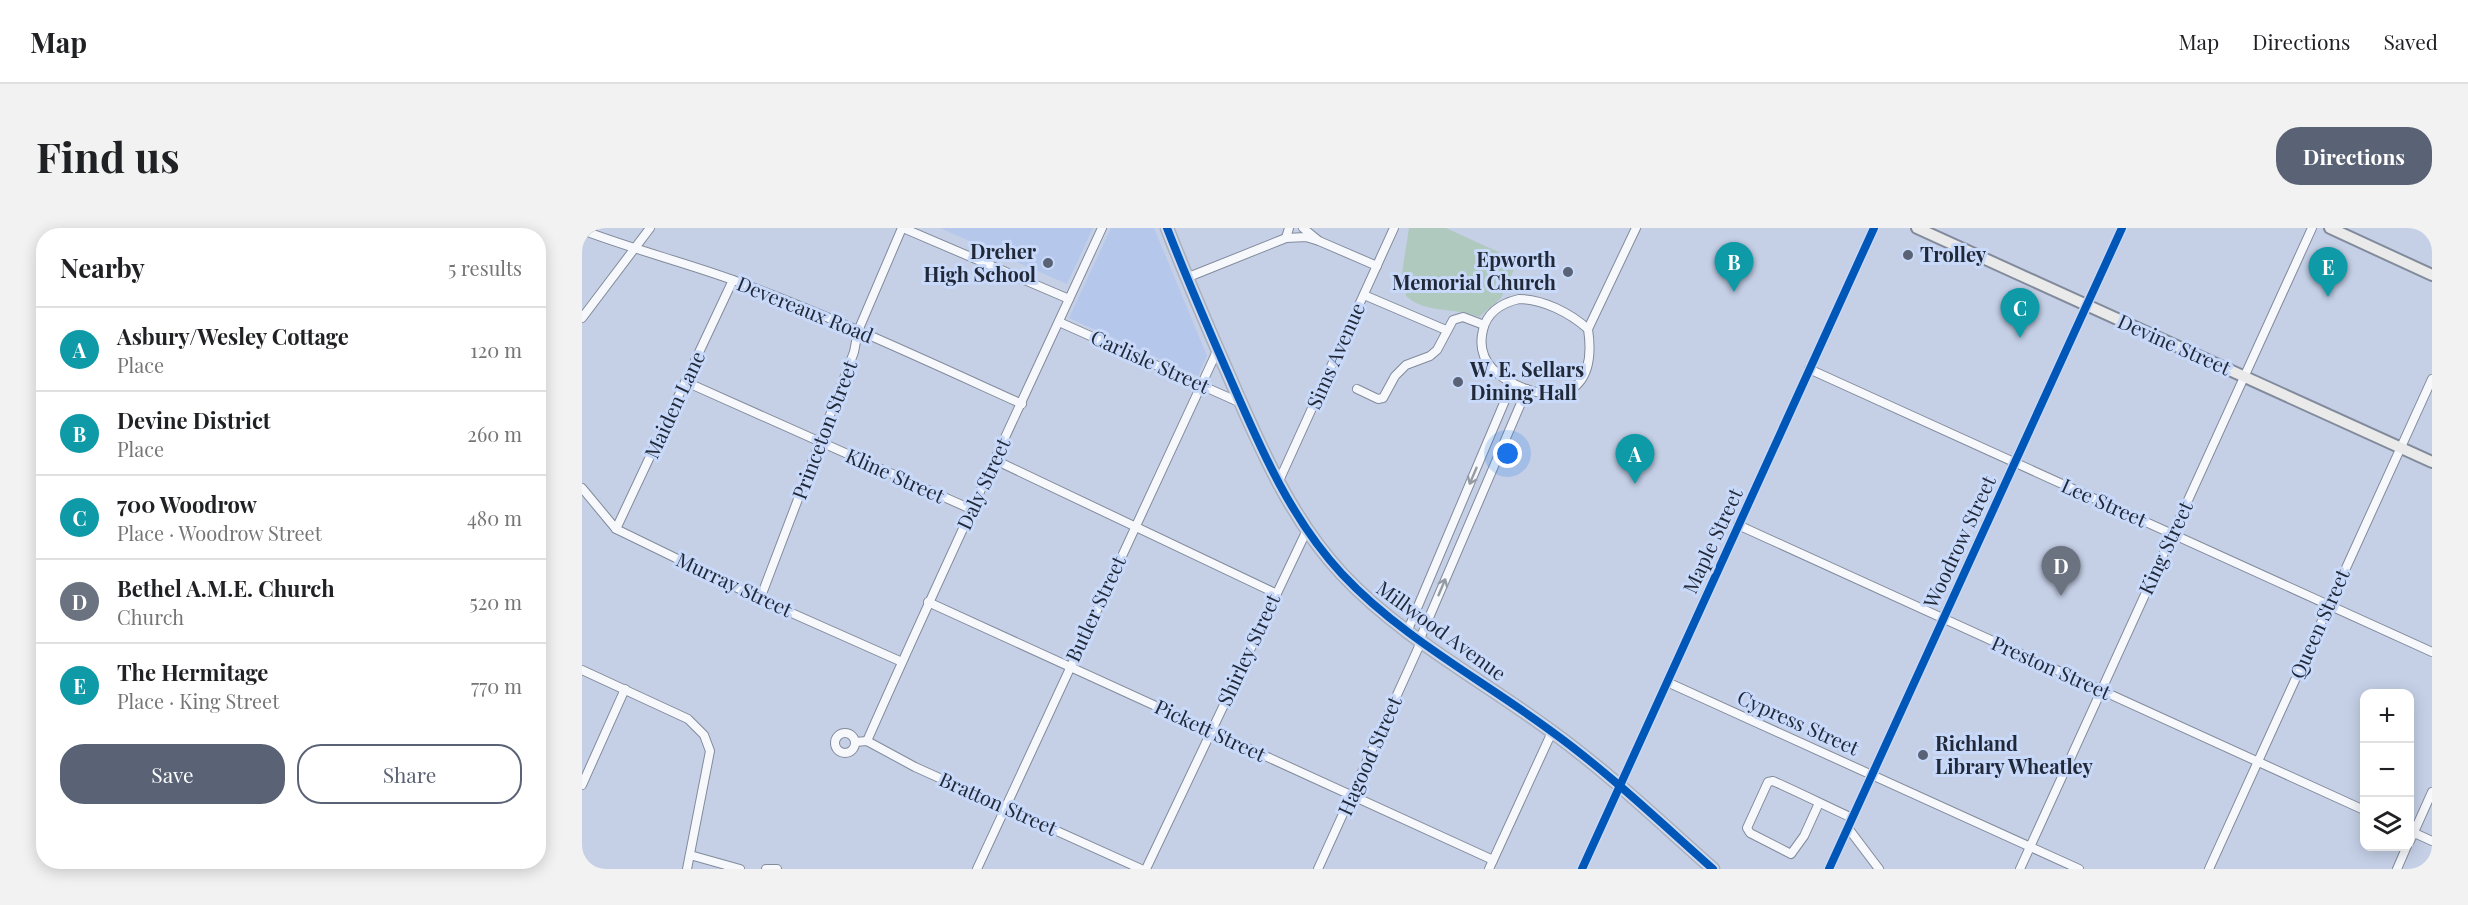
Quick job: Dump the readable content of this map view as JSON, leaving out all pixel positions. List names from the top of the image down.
{
  "streets": {
    "main road": ["Devine Street", "Millwood Avenue"],
    "street": [
      "Devereaux Road",
      "Sims Avenue",
      "Carlisle Street",
      "Maiden Lane",
      "Princeton Street",
      "Kline Street",
      "Daly Street",
      "Lee Street",
      "Maple Street",
      "Woodrow Street",
      "King Street",
      "Murray Street",
      "Butler Street",
      "Queen Street",
      "Shirley Street",
      "Preston Street",
      "Cypress Street",
      "Pickett Street",
      "Hagood Street",
      "Bratton Street"
    ]
  },
  "crossings": [
    ["Devereaux Road", "Maiden Lane"],
    ["Devereaux Road", "Princeton Street"],
    ["Devereaux Road", "Daly Street"],
    ["Devine Street", "Woodrow Street"],
    ["Devine Street", "King Street"],
    ["Devine Street", "Queen Street"],
    ["Sims Avenue", "Millwood Avenue"],
    ["Carlisle Street", "Daly Street"],
    ["Carlisle Street", "Butler Street"],
    ["Carlisle Street", "Millwood Avenue"],
    ["Maiden Lane", "Kline Street"],
    ["Maiden Lane", "Murray Street"],
    ["Princeton Street", "Kline Street"],
    ["Princeton Street", "Murray Street"],
    ["Kline Street", "Daly Street"],
    ["Daly Street", "Murray Street"],
    ["Daly Street", "Pickett Street"],
    ["Daly Street", "Bratton Street"],
    ["Lee Street", "Maple Street"],
    ["Lee Street", "Woodrow Street"],
    ["Lee Street", "King Street"],
    ["Lee Street", "Queen Street"],
    ["Maple Street", "Millwood Avenue"],
    ["Maple Street", "Preston Street"],
    ["Maple Street", "Cypress Street"],
    ["Woodrow Street", "Preston Street"],
    ["Woodrow Street", "Cypress Street"],
    ["King Street", "Preston Street"],
    ["King Street", "Cypress Street"],
    ["Butler Street", "Millwood Avenue"],
    ["Butler Street", "Pickett Street"],
    ["Butler Street", "Bratton Street"],
    ["Queen Street", "Preston Street"],
    ["Millwood Avenue", "Shirley Street"],
    ["Millwood Avenue", "Hagood Street"],
    ["Shirley Street", "Pickett Street"],
    ["Pickett Street", "Hagood Street"]
  ],
  "places": [
    "Trolley",
    "Dreher High School",
    "Epworth Memorial Church",
    "W. E. Sellars Dining Hall",
    "Richland Library Wheatley"
  ],
  "page": {
    "header": "Map",
    "nav": ["Map", "Directions", "Saved"],
    "buttons": [
      "Directions",
      ["Save", "Share"]
    ],
    "title": "Find us",
    "heading": ["Nearby", "5 results"],
    "pins": [
      "B",
      "E",
      "C",
      "A",
      "D"
    ],
    "list": [
      {
        "mark": "A",
        "name": "Asbury/Wesley Cottage",
        "note": "Place",
        "value": "120 m"
      },
      {
        "mark": "B",
        "name": "Devine District",
        "note": "Place",
        "value": "260 m"
      },
      {
        "mark": "C",
        "name": "700 Woodrow",
        "note": "Place · Woodrow Street",
        "value": "480 m"
      },
      {
        "mark": "D",
        "name": "Bethel A.M.E. Church",
        "note": "Church",
        "value": "520 m"
      },
      {
        "mark": "E",
        "name": "The Hermitage",
        "note": "Place · King Street",
        "value": "770 m"
      }
    ],
    "map_buttons": ["+", "−"]
  }
}
